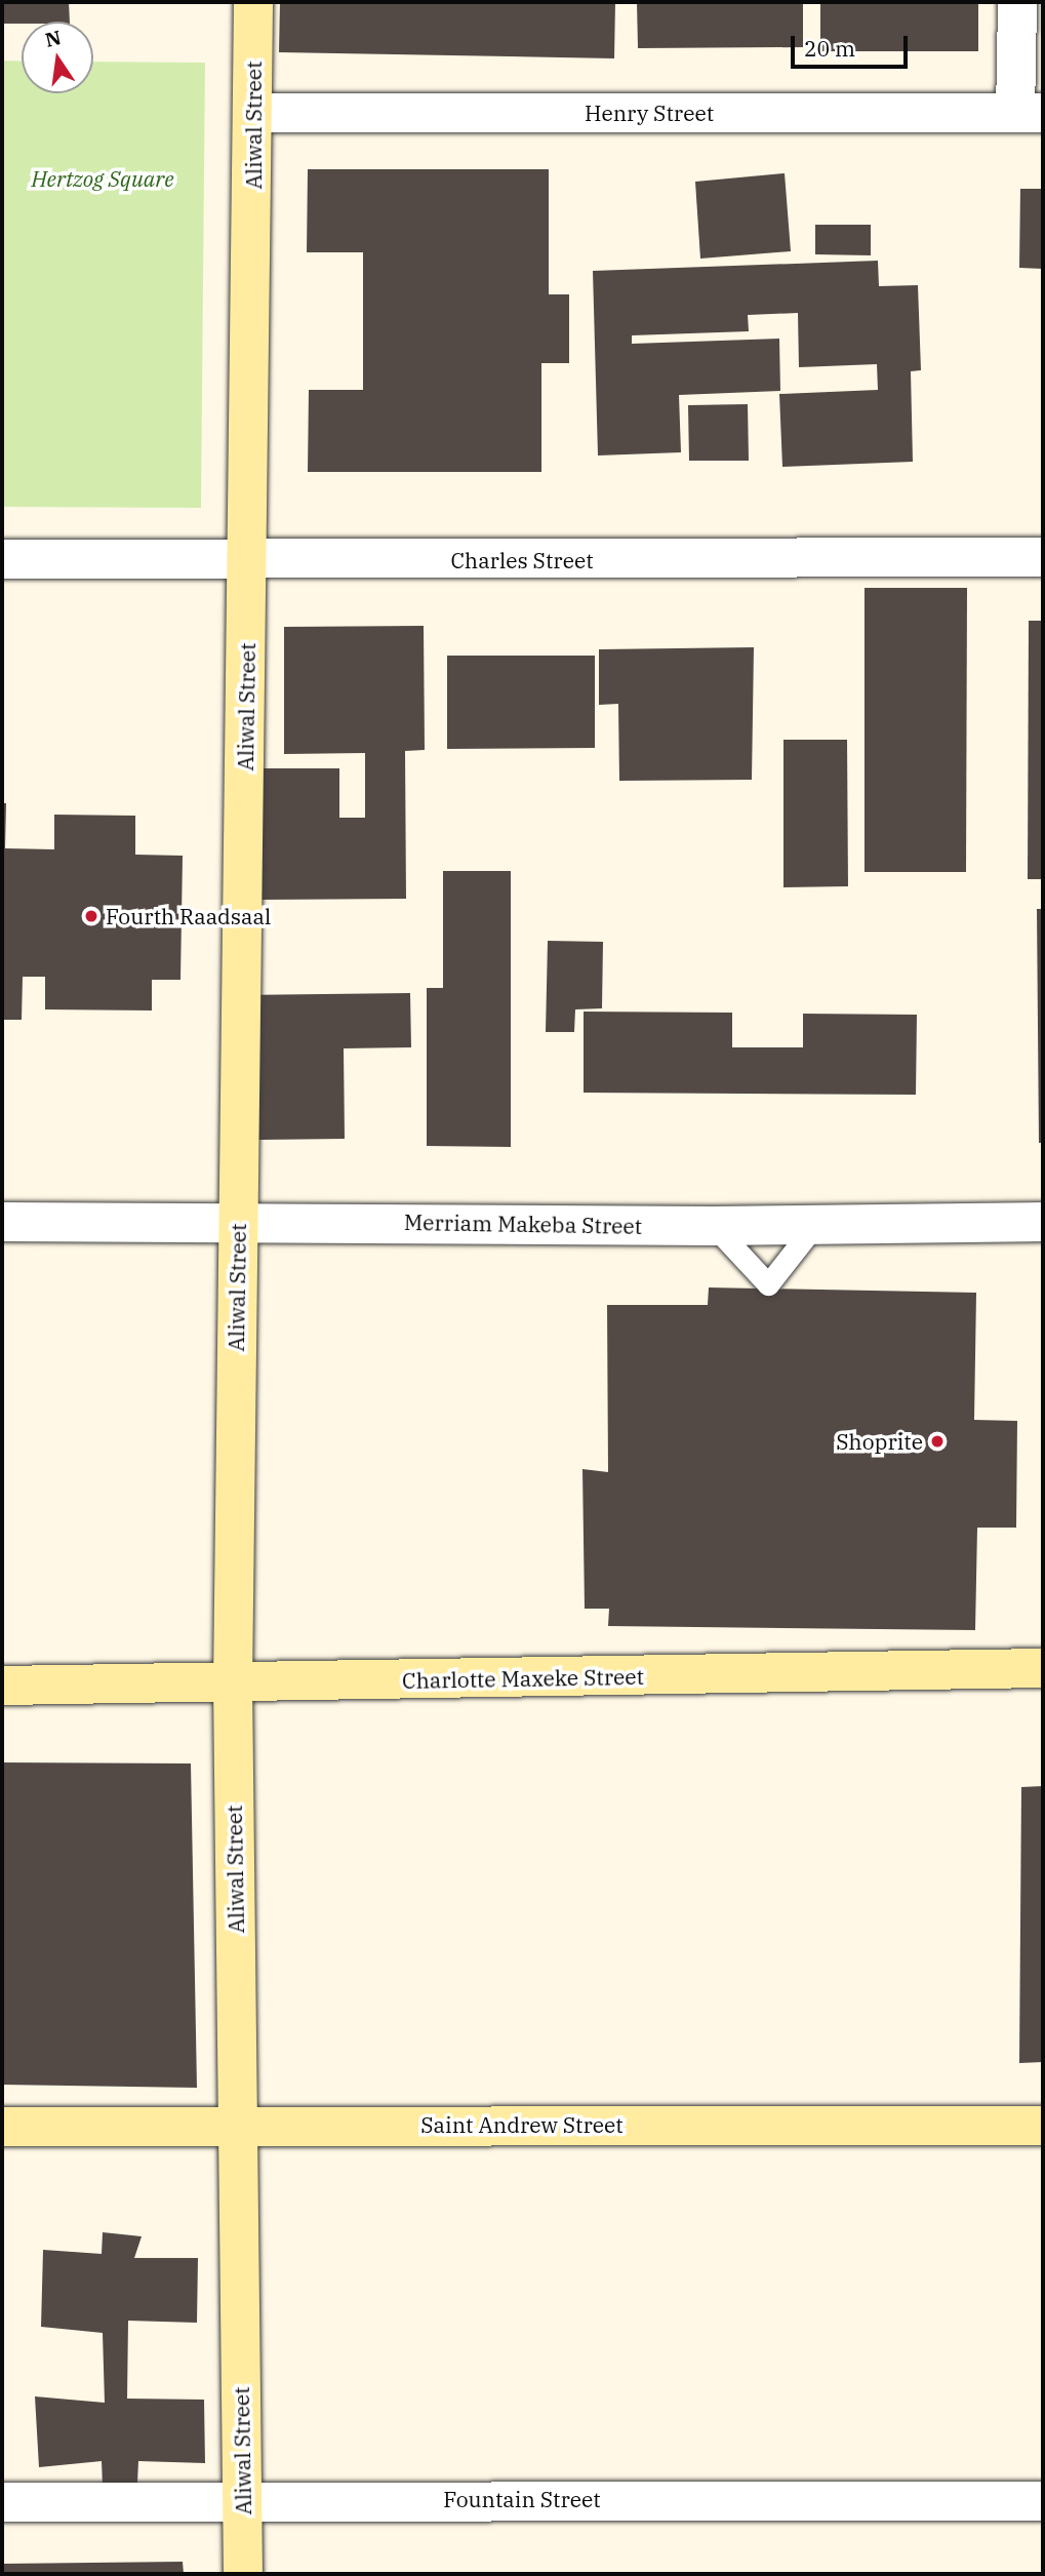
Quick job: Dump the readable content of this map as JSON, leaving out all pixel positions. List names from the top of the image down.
{
  "streets": {
    "street": [
      "Henry Street",
      "Aliwal Street",
      "Charles Street",
      "Merriam Makeba Street",
      "Charlotte Maxeke Street",
      "Saint Andrew Street",
      "Fountain Street"
    ]
  },
  "crossings": [
    ["Henry Street", "Aliwal Street"],
    ["Aliwal Street", "Charles Street"],
    ["Aliwal Street", "Merriam Makeba Street"],
    ["Aliwal Street", "Charlotte Maxeke Street"],
    ["Aliwal Street", "Saint Andrew Street"],
    ["Aliwal Street", "Fountain Street"]
  ],
  "parks": ["Hertzog Square"],
  "places": ["Fourth Raadsaal", "Shoprite"],
  "scale_bar": "20 m",
  "north": "top"
}
